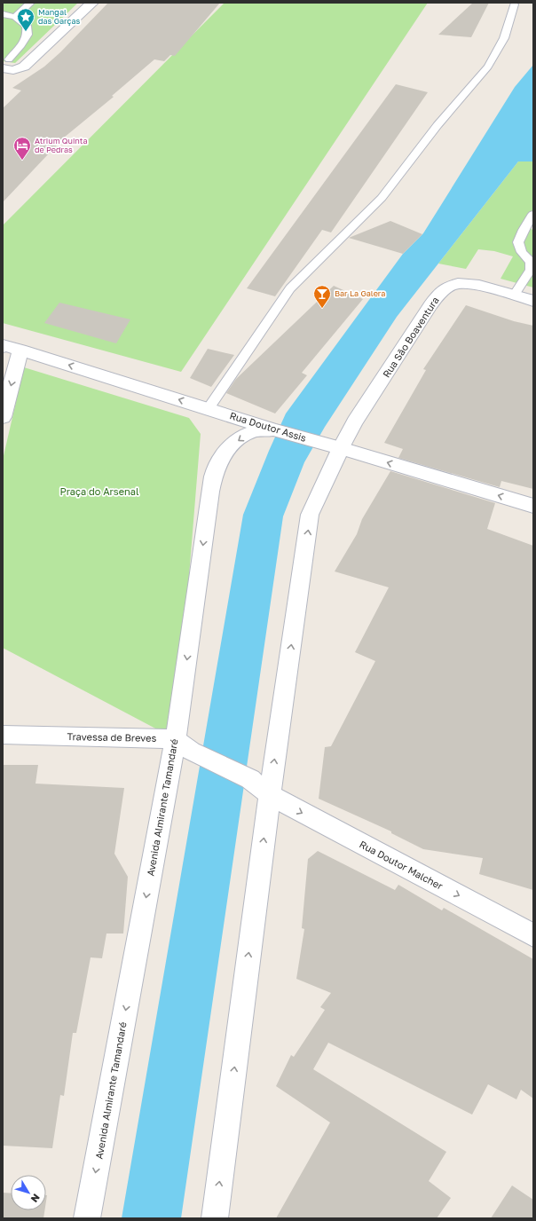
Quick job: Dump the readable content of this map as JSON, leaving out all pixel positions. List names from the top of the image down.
{
  "streets": {
    "street": [
      "Rua São Boaventura",
      "Rua Doutor Assis",
      "Travessa de Breves",
      "Avenida Almirante Tamandaré",
      "Rua Doutor Malcher"
    ]
  },
  "crossings": [
    ["Rua São Boaventura", "Rua Doutor Assis"],
    ["Rua Doutor Assis", "Avenida Almirante Tamandaré"],
    ["Travessa de Breves", "Avenida Almirante Tamandaré"],
    ["Travessa de Breves", "Rua Doutor Malcher"]
  ],
  "one_way": ["Rua Doutor Assis", "Rua Doutor Malcher"],
  "parks": ["Praça do Arsenal"],
  "places": {
    "place": ["Mangal das Garças"],
    "hotel": ["Atrium Quinta de Pedras"],
    "bar": ["Bar La Galera"]
  },
  "north": "bottom right"
}
